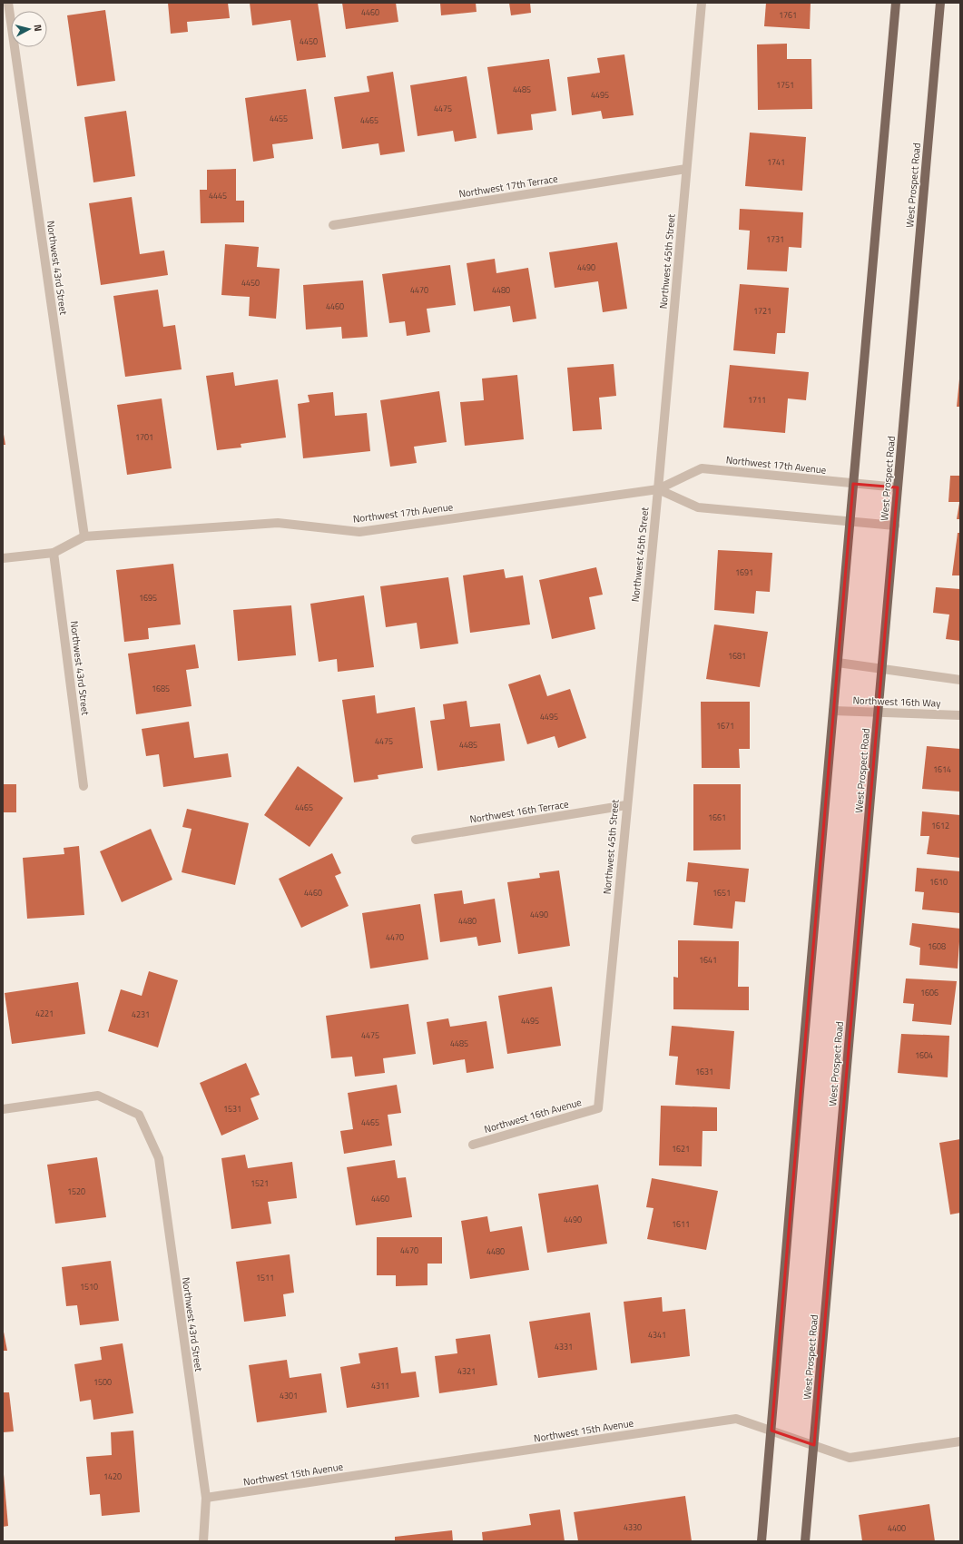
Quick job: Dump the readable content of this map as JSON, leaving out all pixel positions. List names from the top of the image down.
{
  "streets": {
    "main road": ["West Prospect Road"],
    "street": [
      "Northwest 17th Terrace",
      "Northwest 45th Street",
      "Northwest 43rd Street",
      "Northwest 17th Avenue",
      "Northwest 16th Way",
      "Northwest 16th Terrace",
      "Northwest 16th Avenue",
      "Northwest 15th Avenue"
    ]
  },
  "crossings": [
    ["West Prospect Road", "Northwest 17th Avenue"],
    ["West Prospect Road", "Northwest 16th Way"],
    ["West Prospect Road", "Northwest 15th Avenue"],
    ["Northwest 17th Terrace", "Northwest 45th Street"],
    ["Northwest 45th Street", "Northwest 17th Avenue"],
    ["Northwest 45th Street", "Northwest 16th Terrace"],
    ["Northwest 45th Street", "Northwest 16th Avenue"],
    ["Northwest 43rd Street", "Northwest 17th Avenue"],
    ["Northwest 43rd Street", "Northwest 15th Avenue"]
  ],
  "house_numbers": [
    "4460",
    "1761",
    "4450",
    "1751",
    "4485",
    "4495",
    "4475",
    "4455",
    "4465",
    "1741",
    "4445",
    "1731",
    "4490",
    "4450",
    "4470",
    "4480",
    "4460",
    "1721",
    "1711",
    "1701",
    "1691",
    "1695",
    "1681",
    "1685",
    "4495",
    "1671",
    "4475",
    "4485",
    "1614",
    "4465",
    "1661",
    "1612",
    "1610",
    "4460",
    "1651",
    "4490",
    "4480",
    "4470",
    "1608",
    "1641",
    "1606",
    "4221",
    "4231",
    "4495",
    "4475",
    "4485",
    "1604",
    "1631",
    "1531",
    "4465",
    "1621",
    "1521",
    "1520",
    "4460",
    "4490",
    "1611",
    "4470",
    "4480",
    "1511",
    "1510",
    "4341",
    "4331",
    "4321",
    "1500",
    "4311",
    "4301",
    "1420",
    "4330",
    "4400"
  ],
  "north": "right"
}
